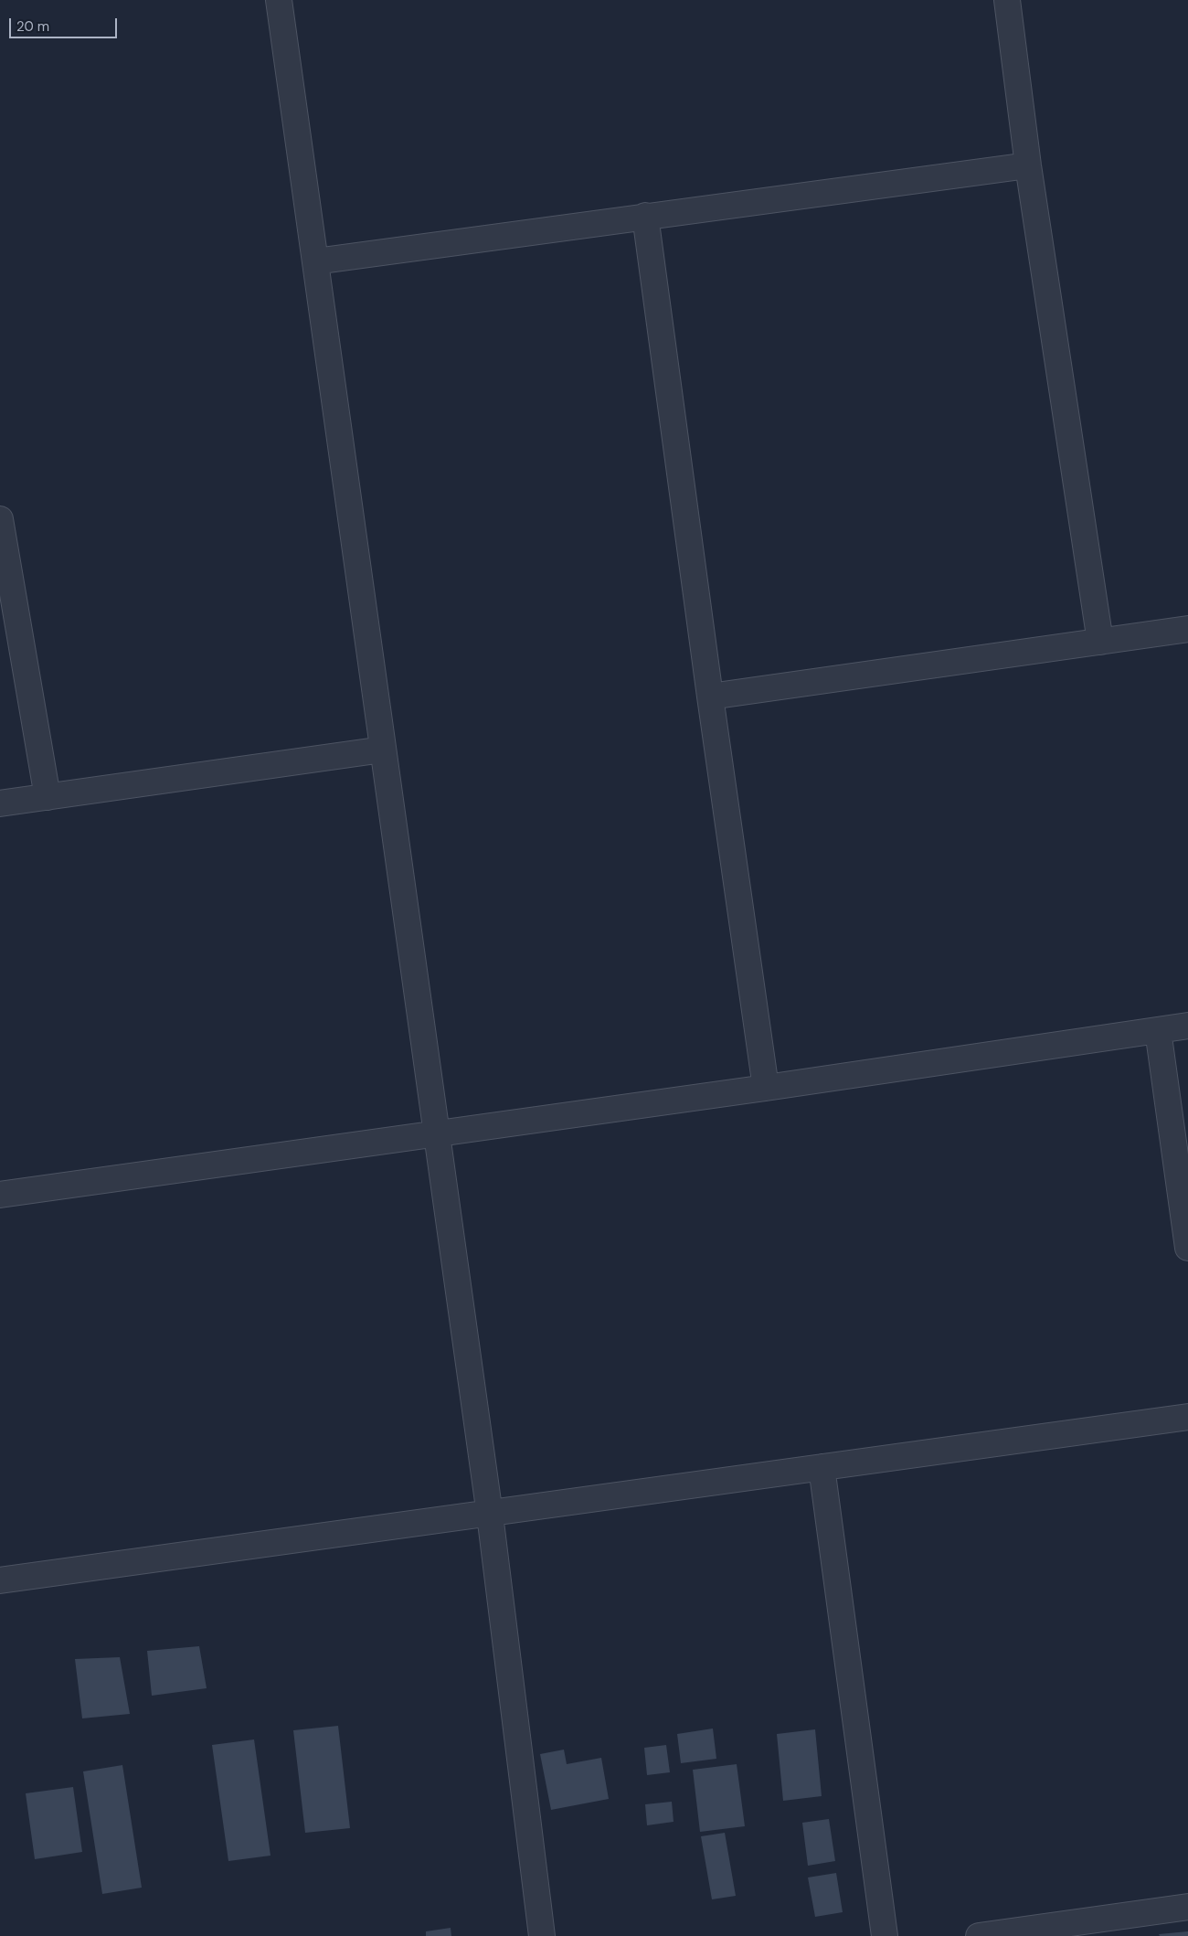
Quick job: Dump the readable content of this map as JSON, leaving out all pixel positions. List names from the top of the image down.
{
  "scale_bar": "20 m"
}
